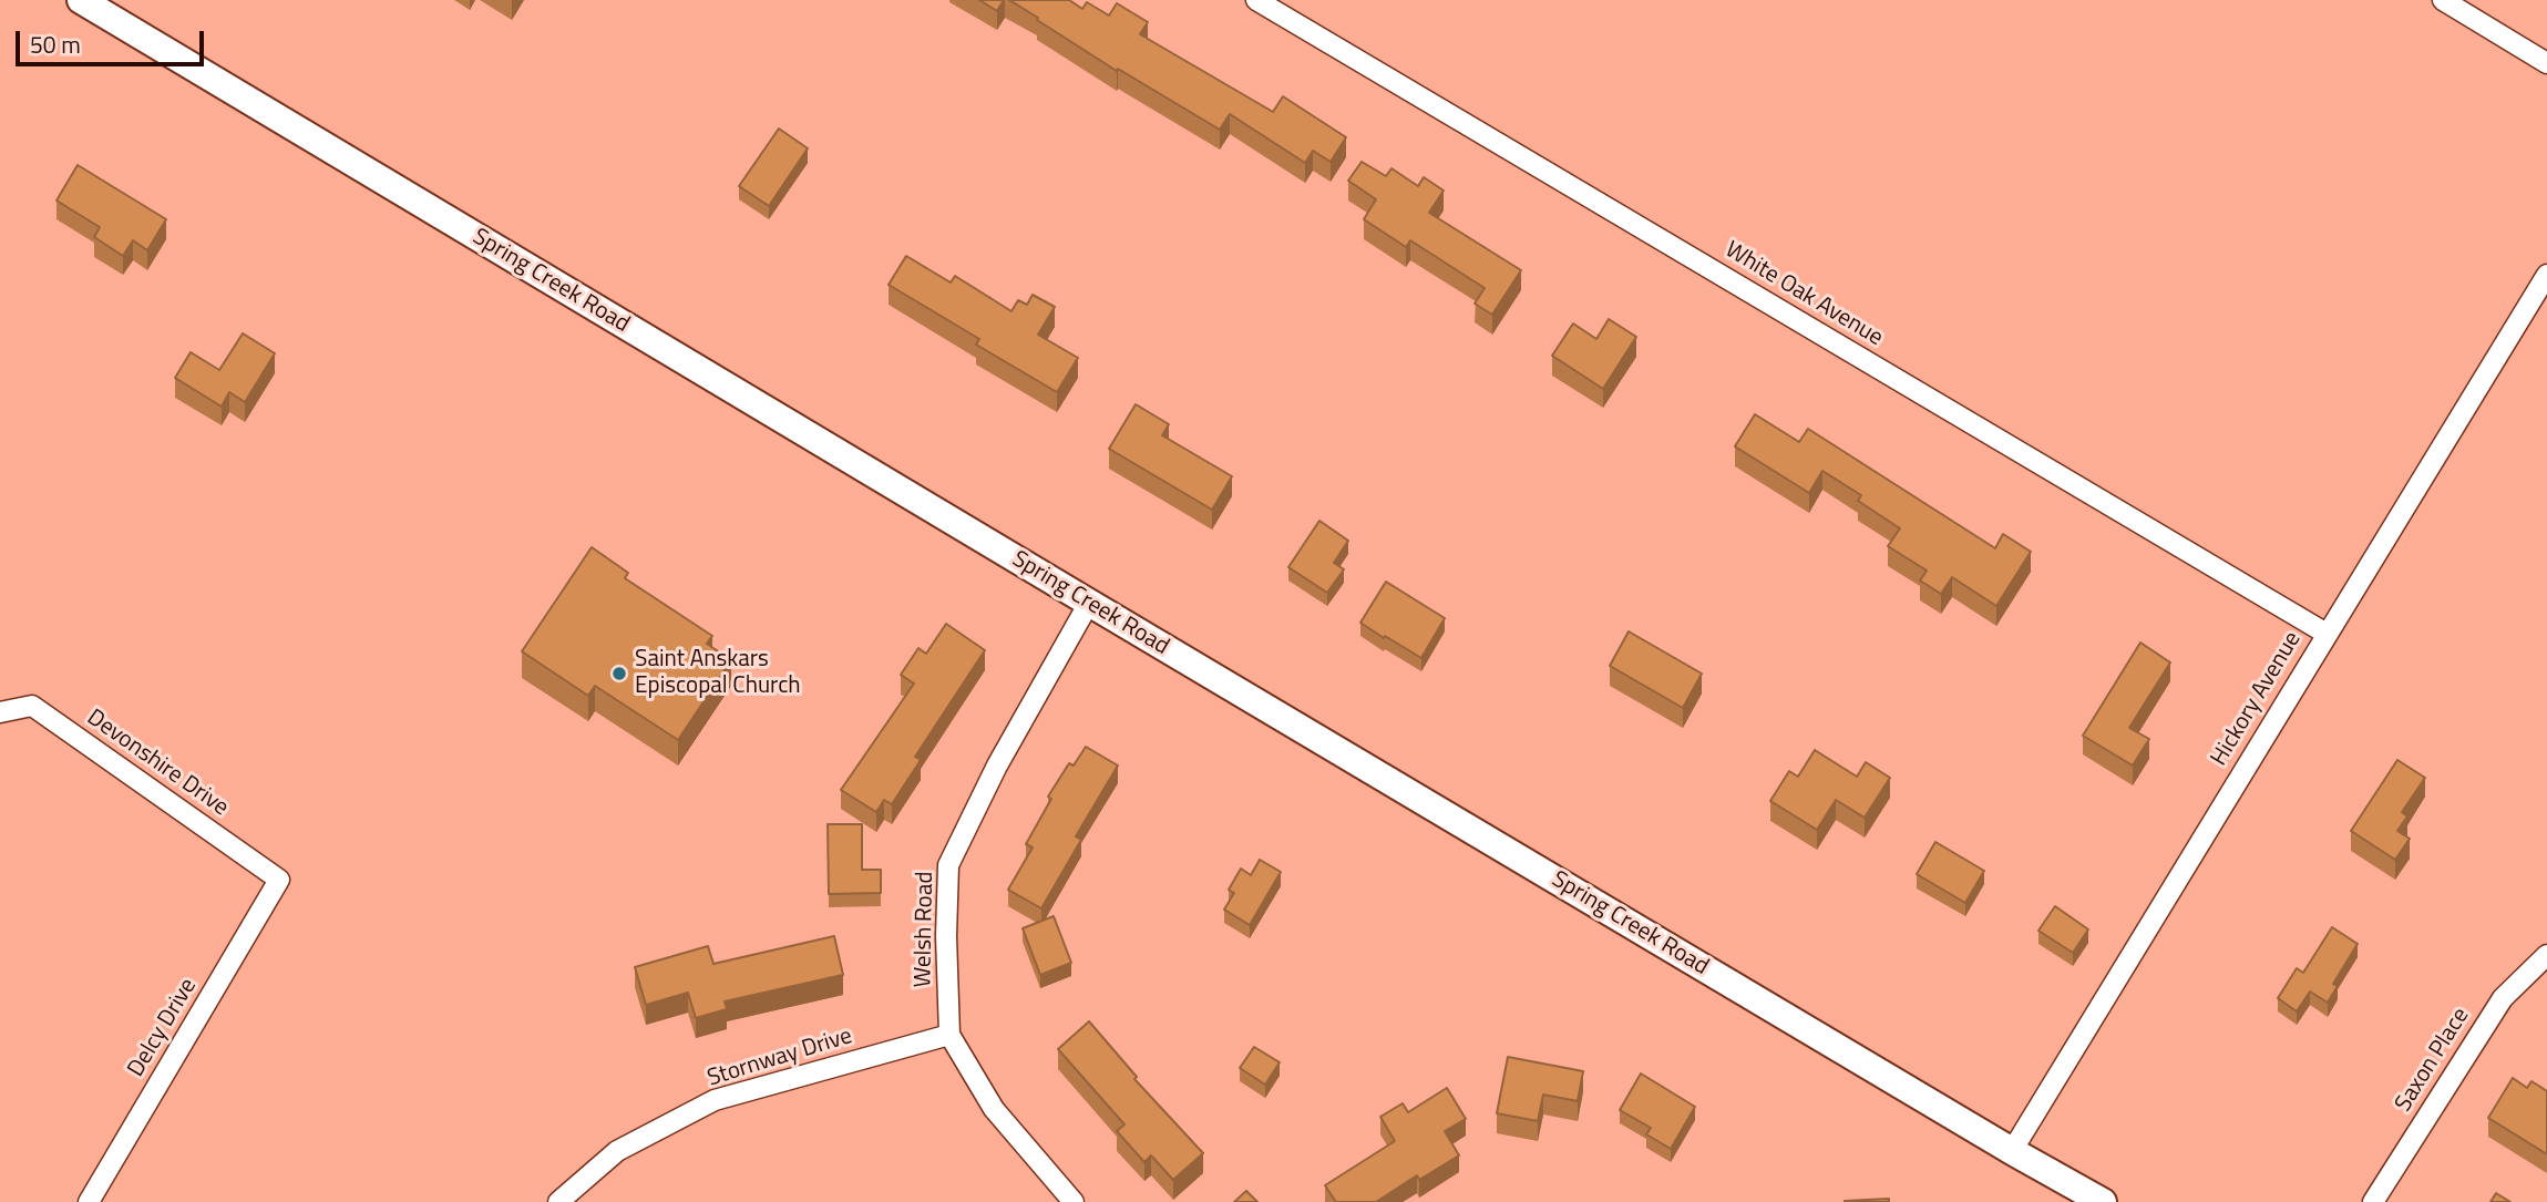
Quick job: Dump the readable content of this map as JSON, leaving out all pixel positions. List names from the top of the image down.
{
  "streets": {
    "main road": ["Spring Creek Road"],
    "street": [
      "White Oak Avenue",
      "Hickory Avenue",
      "Devonshire Drive",
      "Welsh Road",
      "Delcy Drive",
      "Stornway Drive",
      "Saxon Place"
    ]
  },
  "crossings": [
    ["Spring Creek Road", "Hickory Avenue"],
    ["Spring Creek Road", "Welsh Road"],
    ["White Oak Avenue", "Hickory Avenue"],
    ["Devonshire Drive", "Delcy Drive"],
    ["Welsh Road", "Stornway Drive"]
  ],
  "places": ["Saint Anskars Episcopal Church"],
  "scale_bar": "50 m"
}
